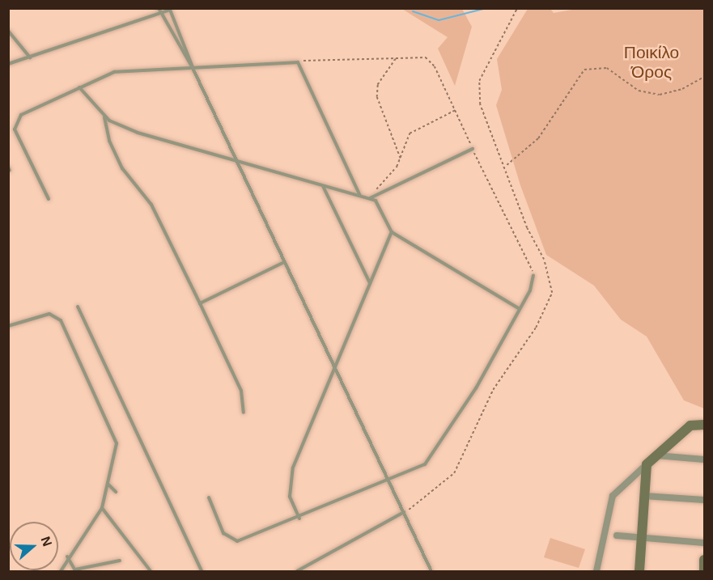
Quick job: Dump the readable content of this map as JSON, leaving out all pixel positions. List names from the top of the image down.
{
  "parks": ["Ποικίλο Όρος"],
  "north": "right"
}
